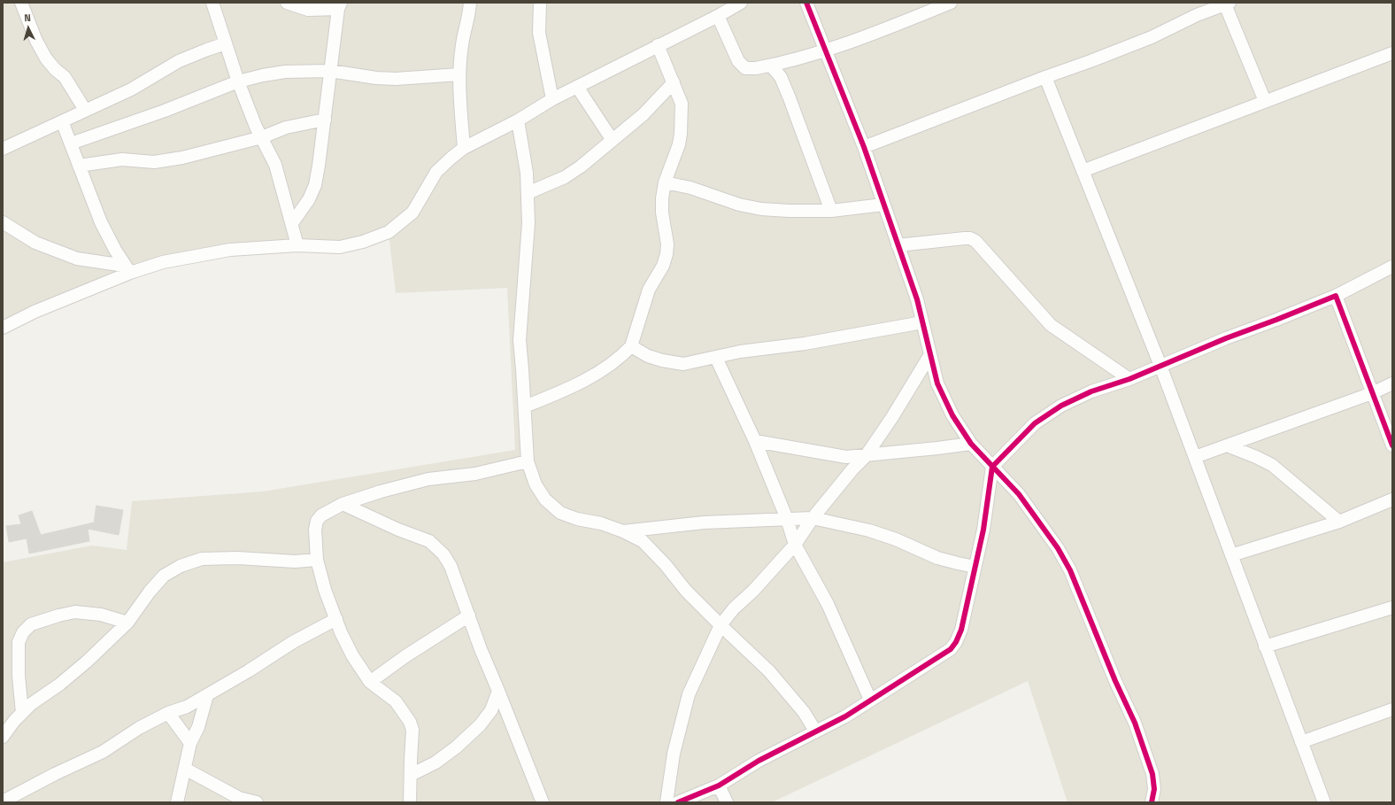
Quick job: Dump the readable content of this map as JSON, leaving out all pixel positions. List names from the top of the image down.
{
  "north": "top"
}
